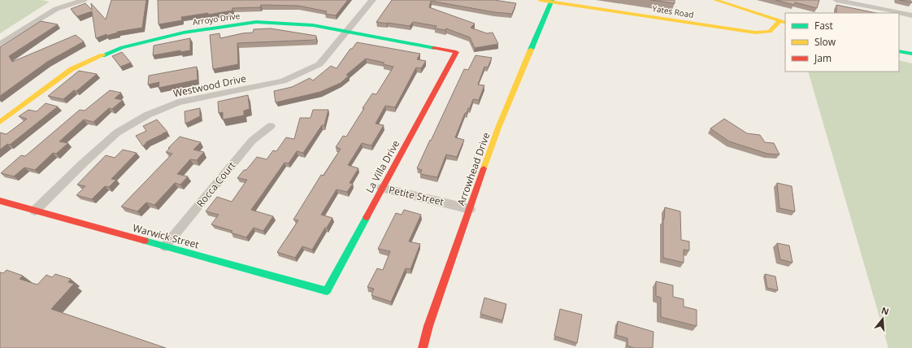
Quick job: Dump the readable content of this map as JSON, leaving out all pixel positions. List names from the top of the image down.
{
  "streets": {
    "street": [
      "Yates Road",
      "Arroyo Drive",
      "Westwood Drive",
      "La Villa Drive",
      "Arrowhead Drive",
      "Rocca Court",
      "Petite Street",
      "Warwick Street"
    ]
  },
  "crossings": [
    ["Yates Road", "Arrowhead Drive"],
    ["Arroyo Drive", "Westwood Drive"],
    ["Arroyo Drive", "La Villa Drive"],
    ["Westwood Drive", "Warwick Street"],
    ["La Villa Drive", "Petite Street"],
    ["La Villa Drive", "Warwick Street"],
    ["Arrowhead Drive", "Petite Street"],
    ["Rocca Court", "Warwick Street"]
  ],
  "legend": ["Fast", "Slow", "Jam"],
  "north": "top"
}
